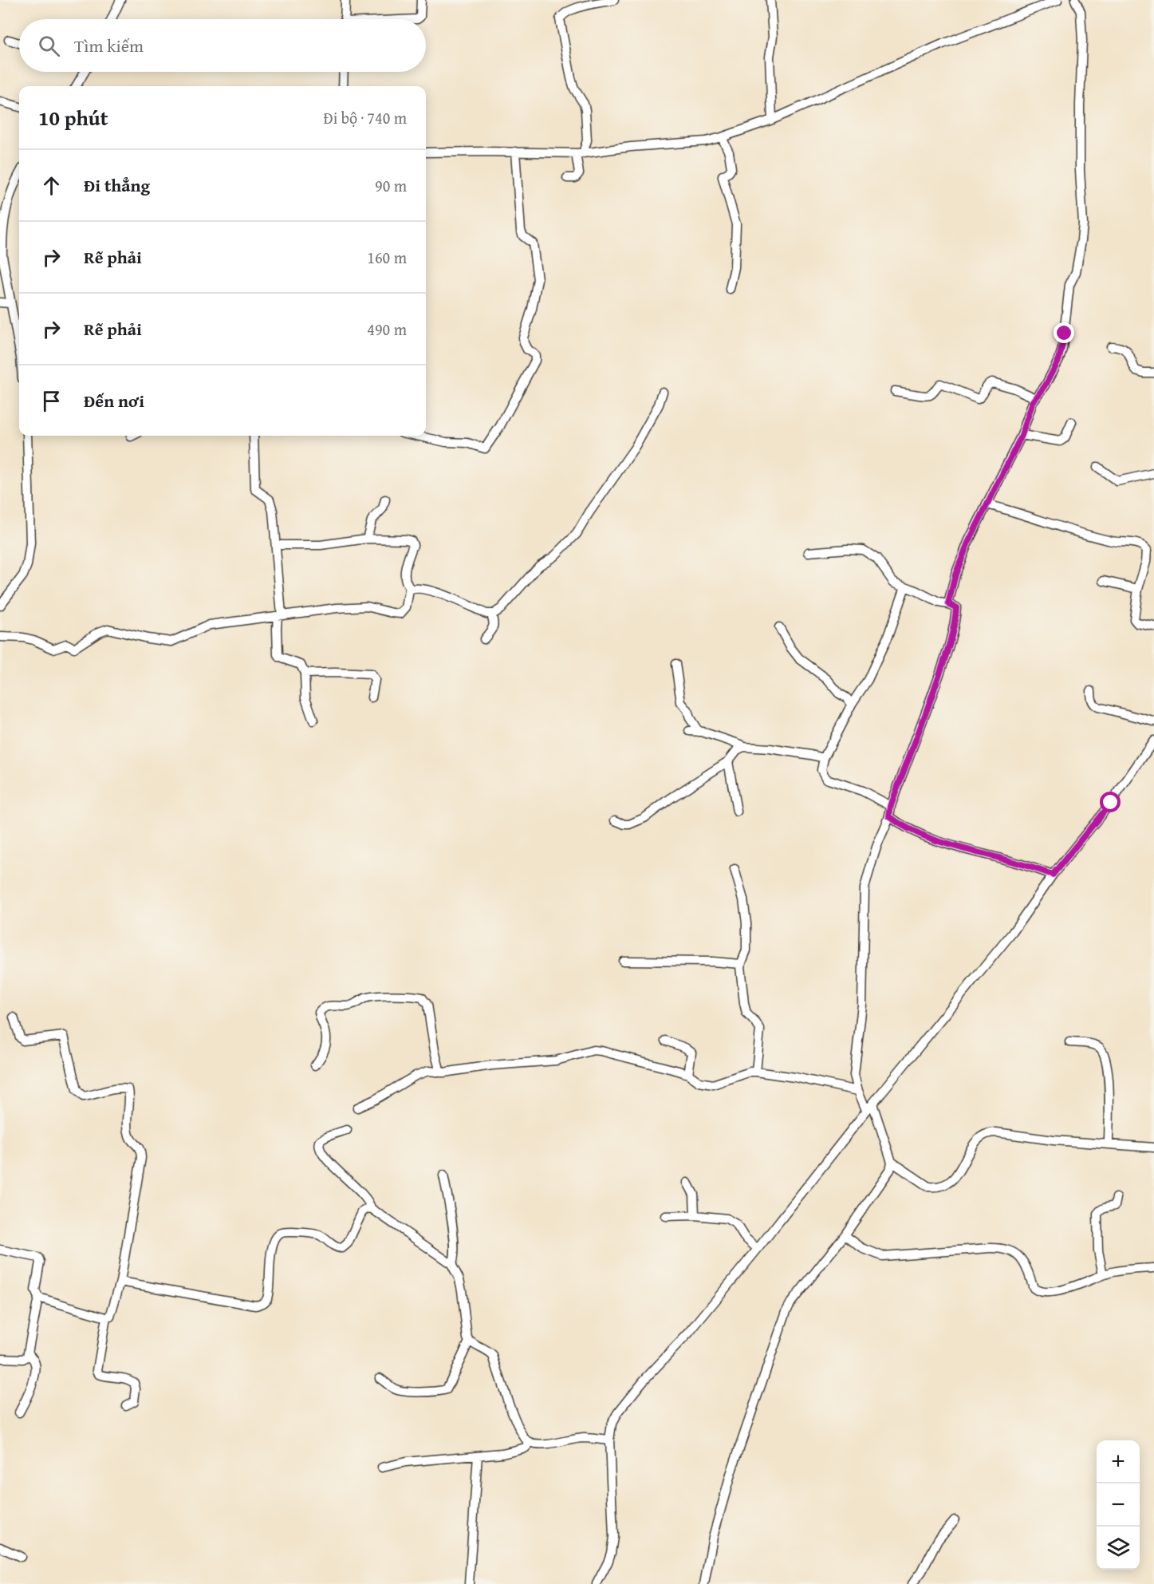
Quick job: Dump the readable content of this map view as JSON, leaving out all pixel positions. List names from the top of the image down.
{
  "page": {
    "search": "Tìm kiếm",
    "heading": ["10 phút", "Đi bộ · 740 m"],
    "list": [
      ["Đi thẳng", "90 m"],
      ["Rẽ phải", "160 m"],
      ["Rẽ phải", "490 m"],
      "Đến nơi"
    ],
    "map_buttons": ["+", "−"]
  }
}
